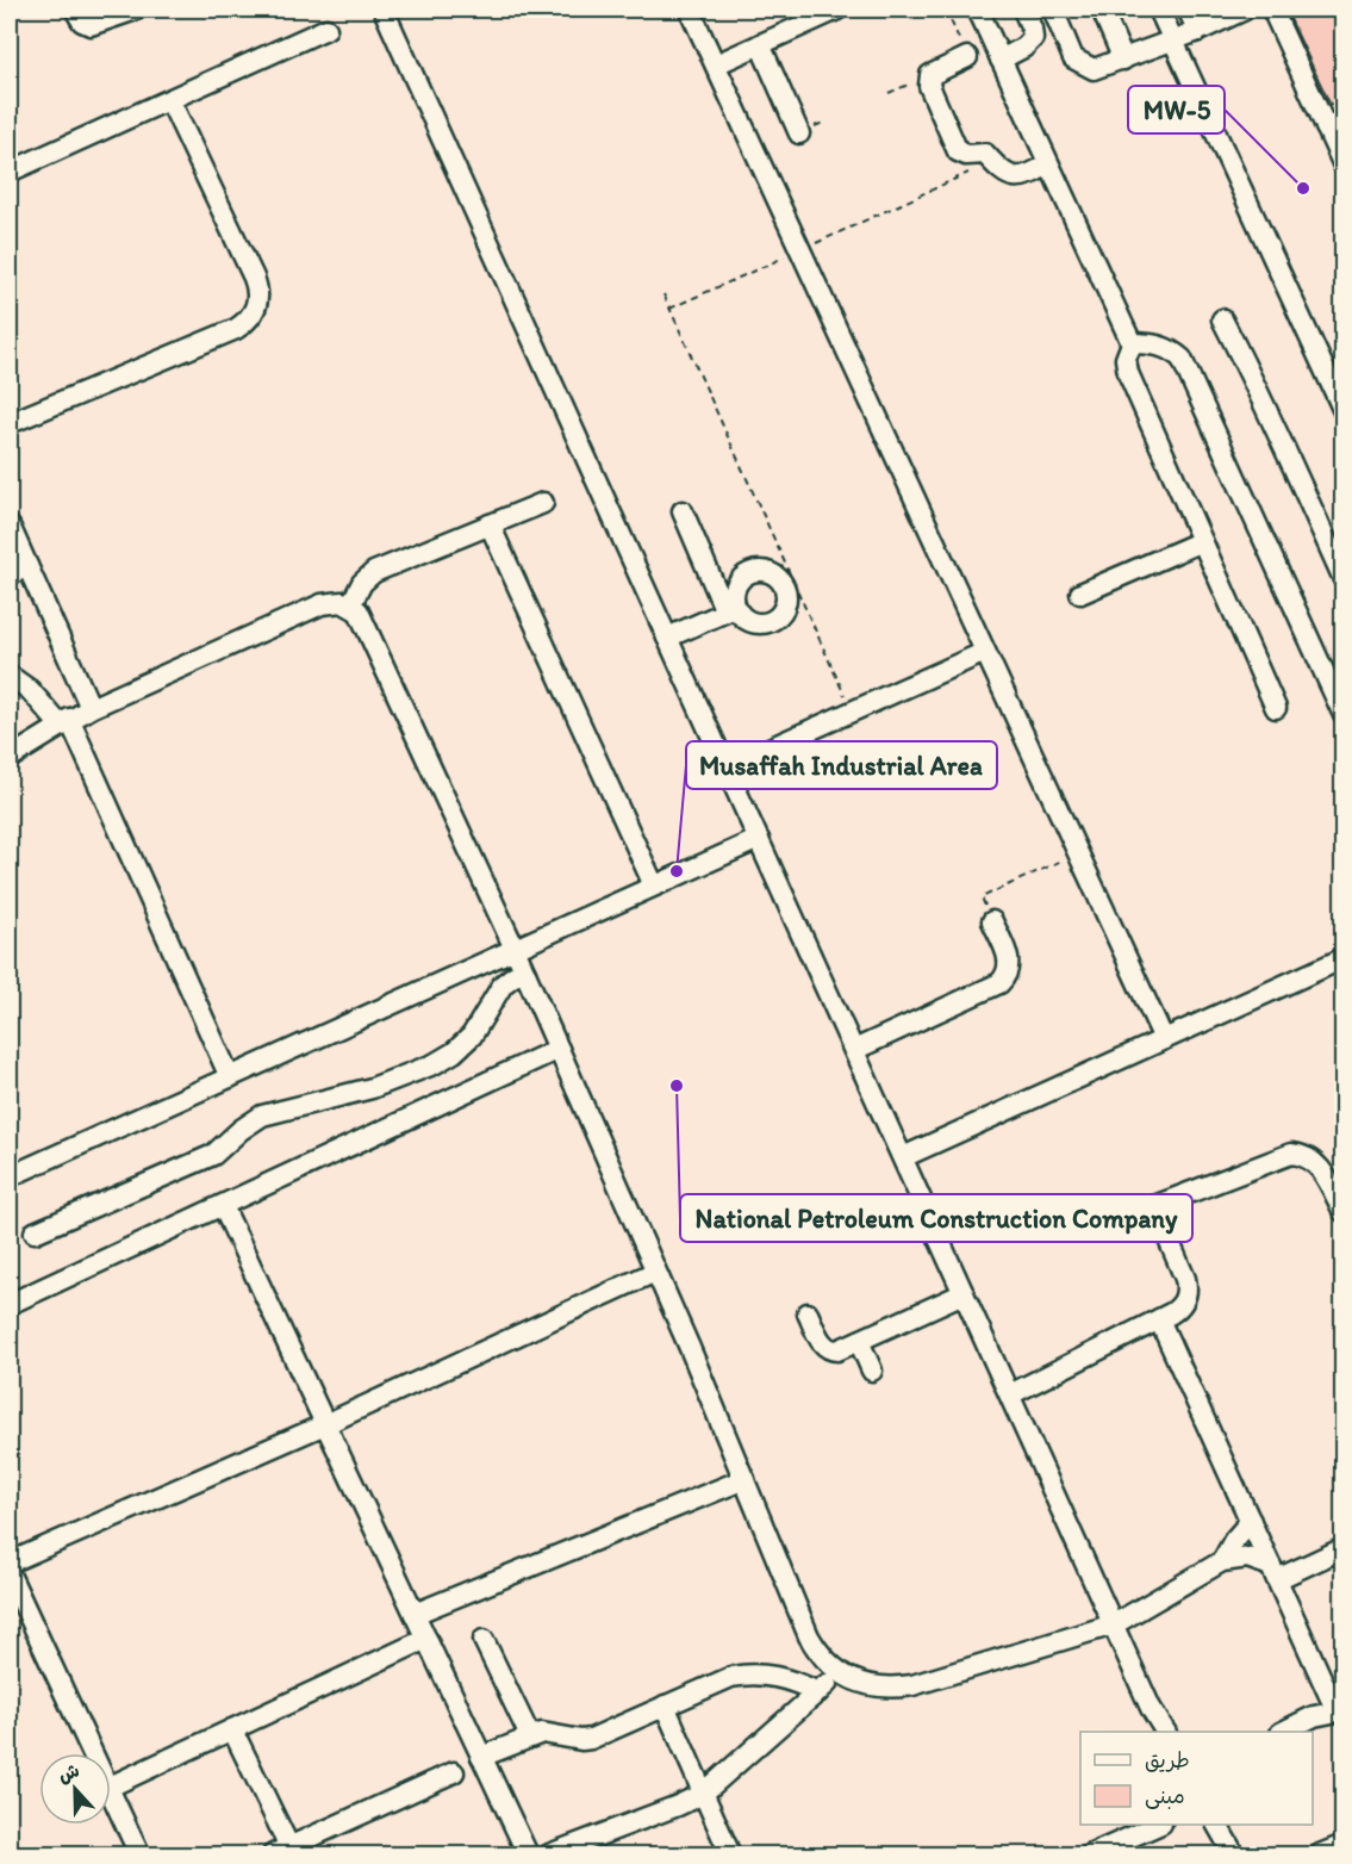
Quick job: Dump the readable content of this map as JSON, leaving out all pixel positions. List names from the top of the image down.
{
  "places": ["MW-5", "Musaffah Industrial Area", "National Petroleum Construction Company"],
  "legend": ["طريق", "مبنى"],
  "north": "top"
}
